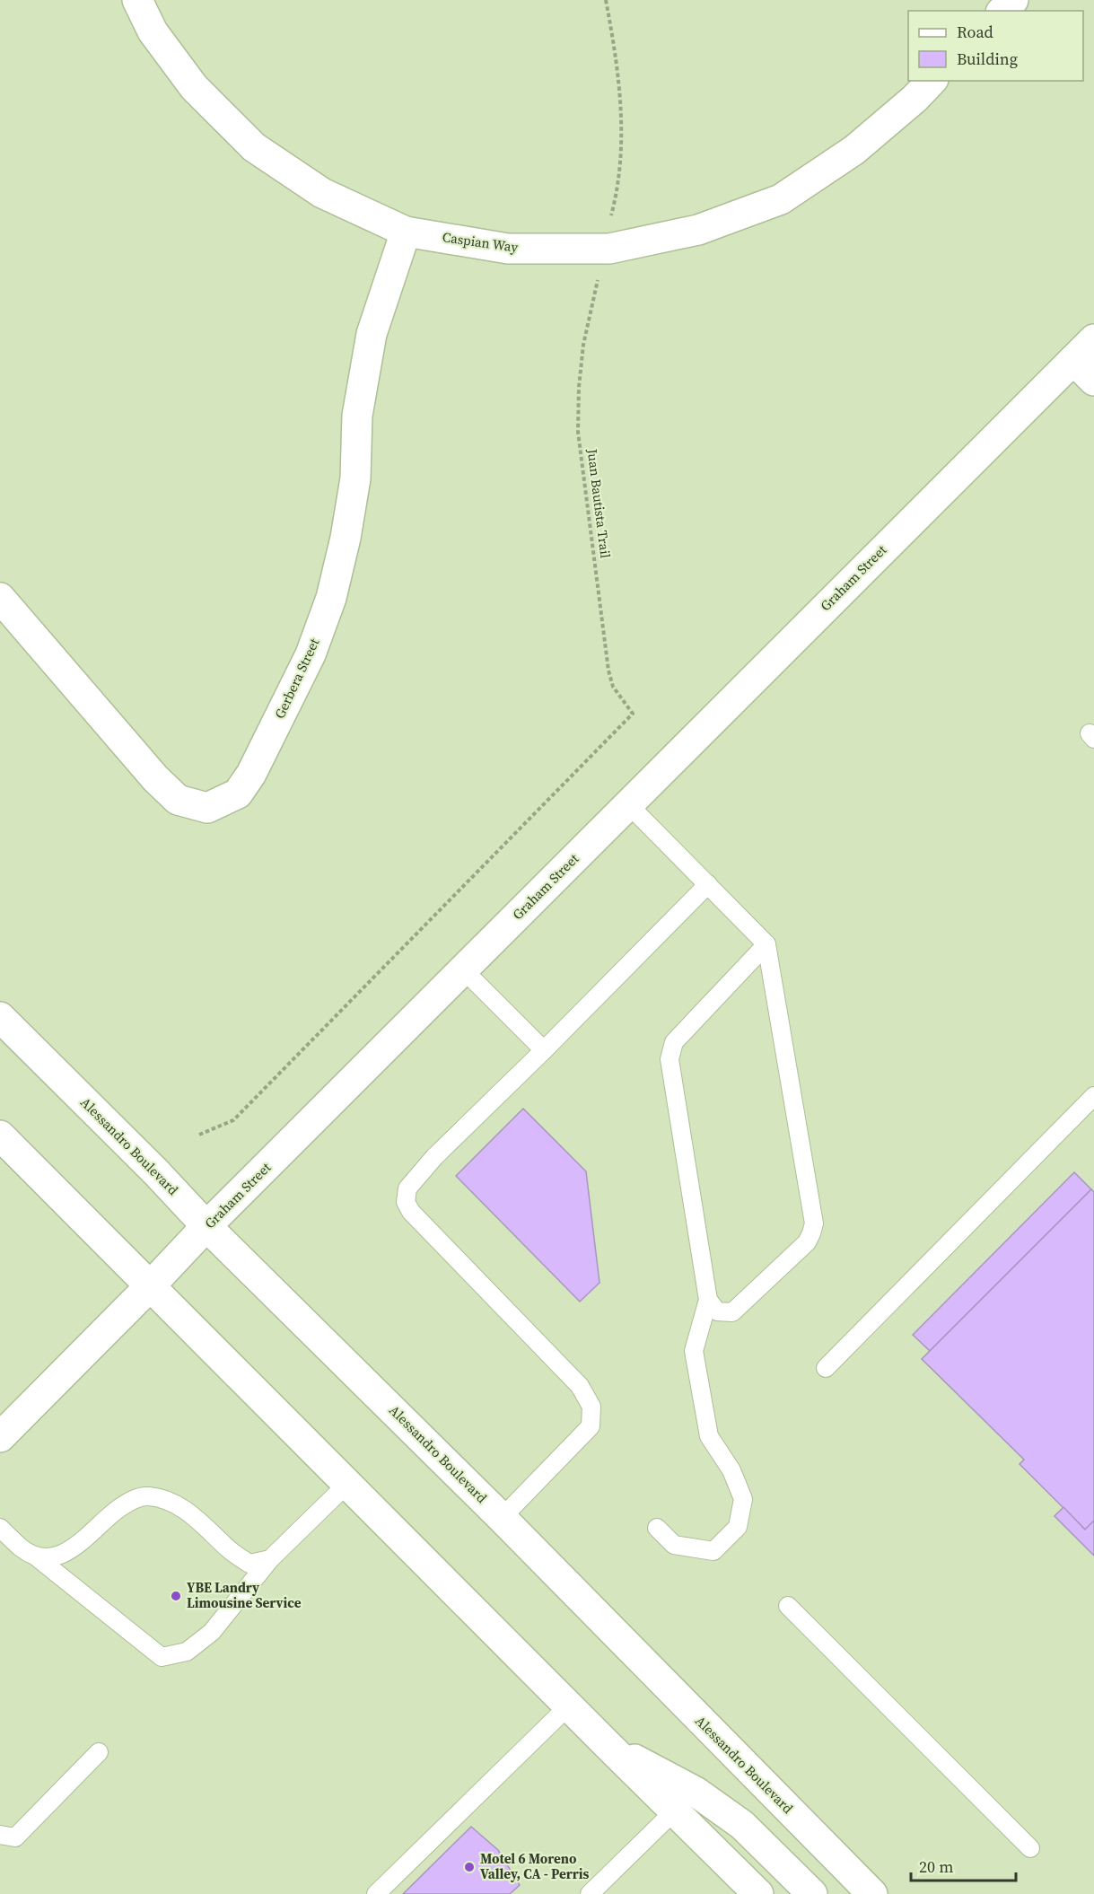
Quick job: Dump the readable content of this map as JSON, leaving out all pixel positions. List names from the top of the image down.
{
  "streets": {
    "street": [
      "Caspian Way",
      "Graham Street",
      "Gerbera Street",
      "Alessandro Boulevard"
    ],
    "path": ["Juan Bautista Trail"]
  },
  "crossings": [
    ["Caspian Way", "Gerbera Street"],
    ["Graham Street", "Alessandro Boulevard"]
  ],
  "places": ["YBE Landry Limousine Service", "Motel 6 Moreno Valley, CA - Perris"],
  "legend": ["Road", "Building"],
  "scale_bar": "20 m"
}
